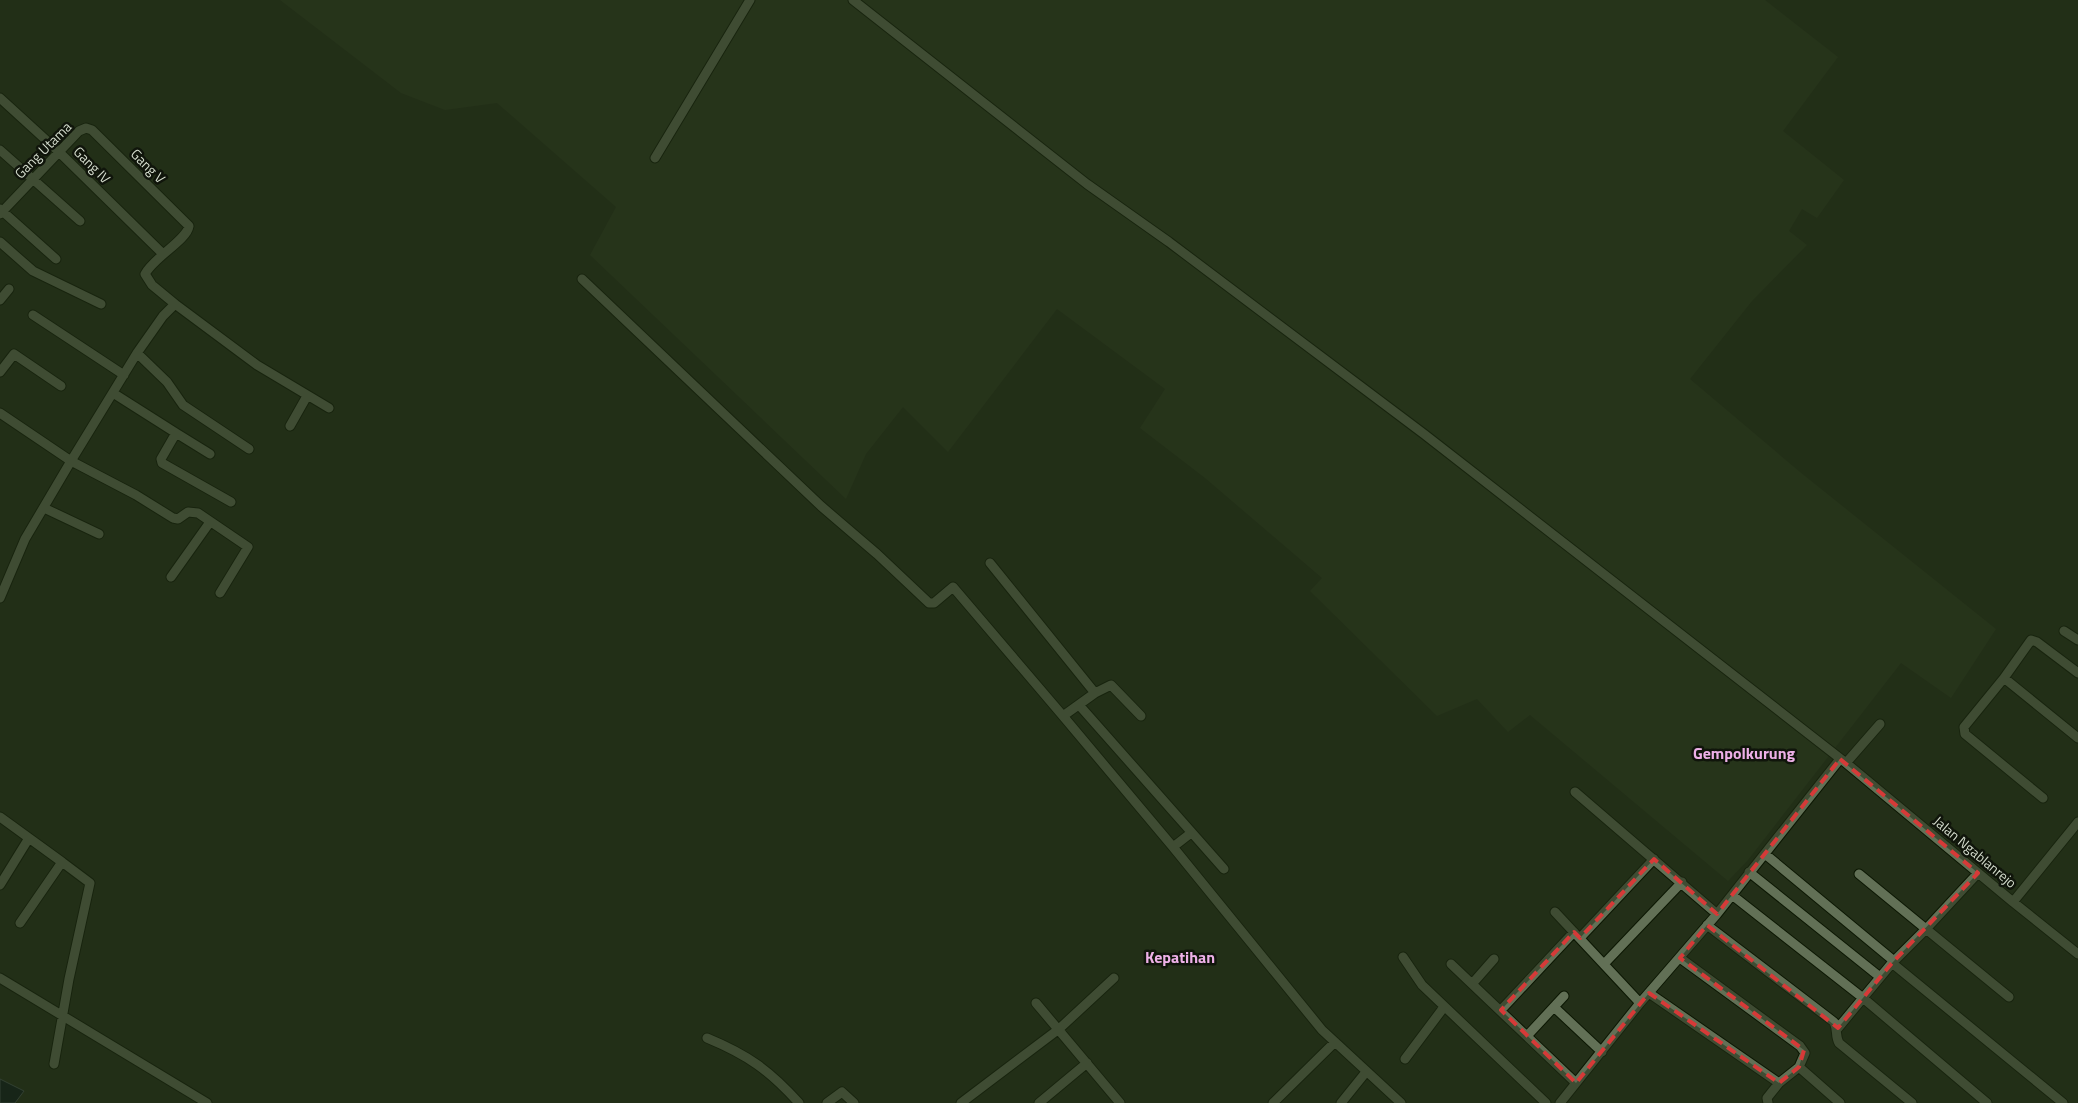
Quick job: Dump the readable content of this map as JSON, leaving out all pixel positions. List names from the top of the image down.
{
  "streets": {
    "street": [
      "Gang Utama",
      "Gang IV",
      "Gang V",
      "Jalan Ngablanrejo"
    ]
  },
  "crossings": [
    ["Gang Utama", "Gang IV"],
    ["Gang Utama", "Gang V"],
    ["Gang IV", "Gang V"]
  ],
  "districts": ["Gempolkurung", "Kepatihan"]
}
